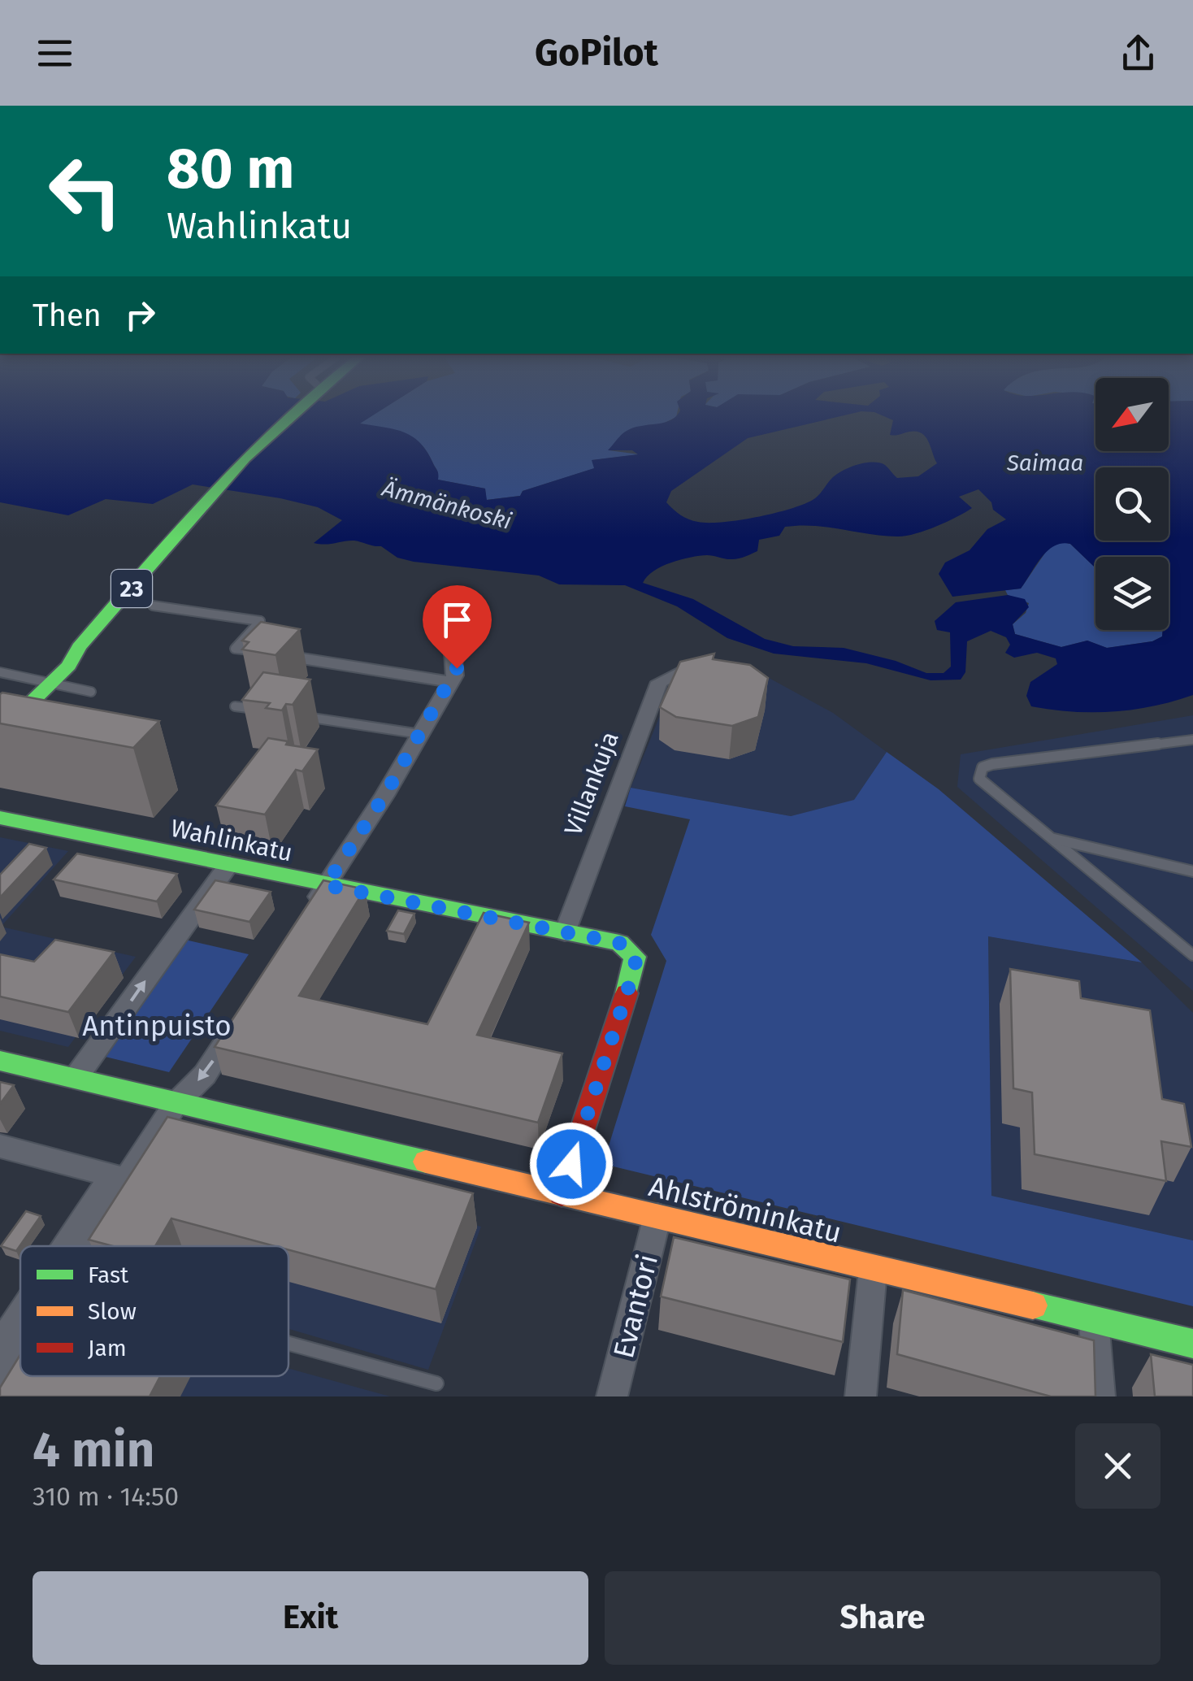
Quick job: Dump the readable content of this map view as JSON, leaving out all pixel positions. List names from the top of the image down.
{
  "streets": {
    "main road": ["23", "Wahlinkatu", "Ahlströminkatu"],
    "street": ["Villankuja", "Evantori"]
  },
  "crossings": [
    ["Villankuja", "Wahlinkatu"],
    ["Wahlinkatu", "Ahlströminkatu"],
    ["Ahlströminkatu", "Evantori"]
  ],
  "water": ["Saimaa", "Ämmänkoski"],
  "parks": ["Antinpuisto"],
  "legend": ["Fast", "Slow", "Jam"],
  "north": "bottom left",
  "page": {
    "header": "GoPilot",
    "turn": ["80 m", "Wahlinkatu"],
    "then": "Then",
    "heading": ["4 min", "310 m · 14:50"],
    "buttons": ["Exit", "Share"]
  }
}
